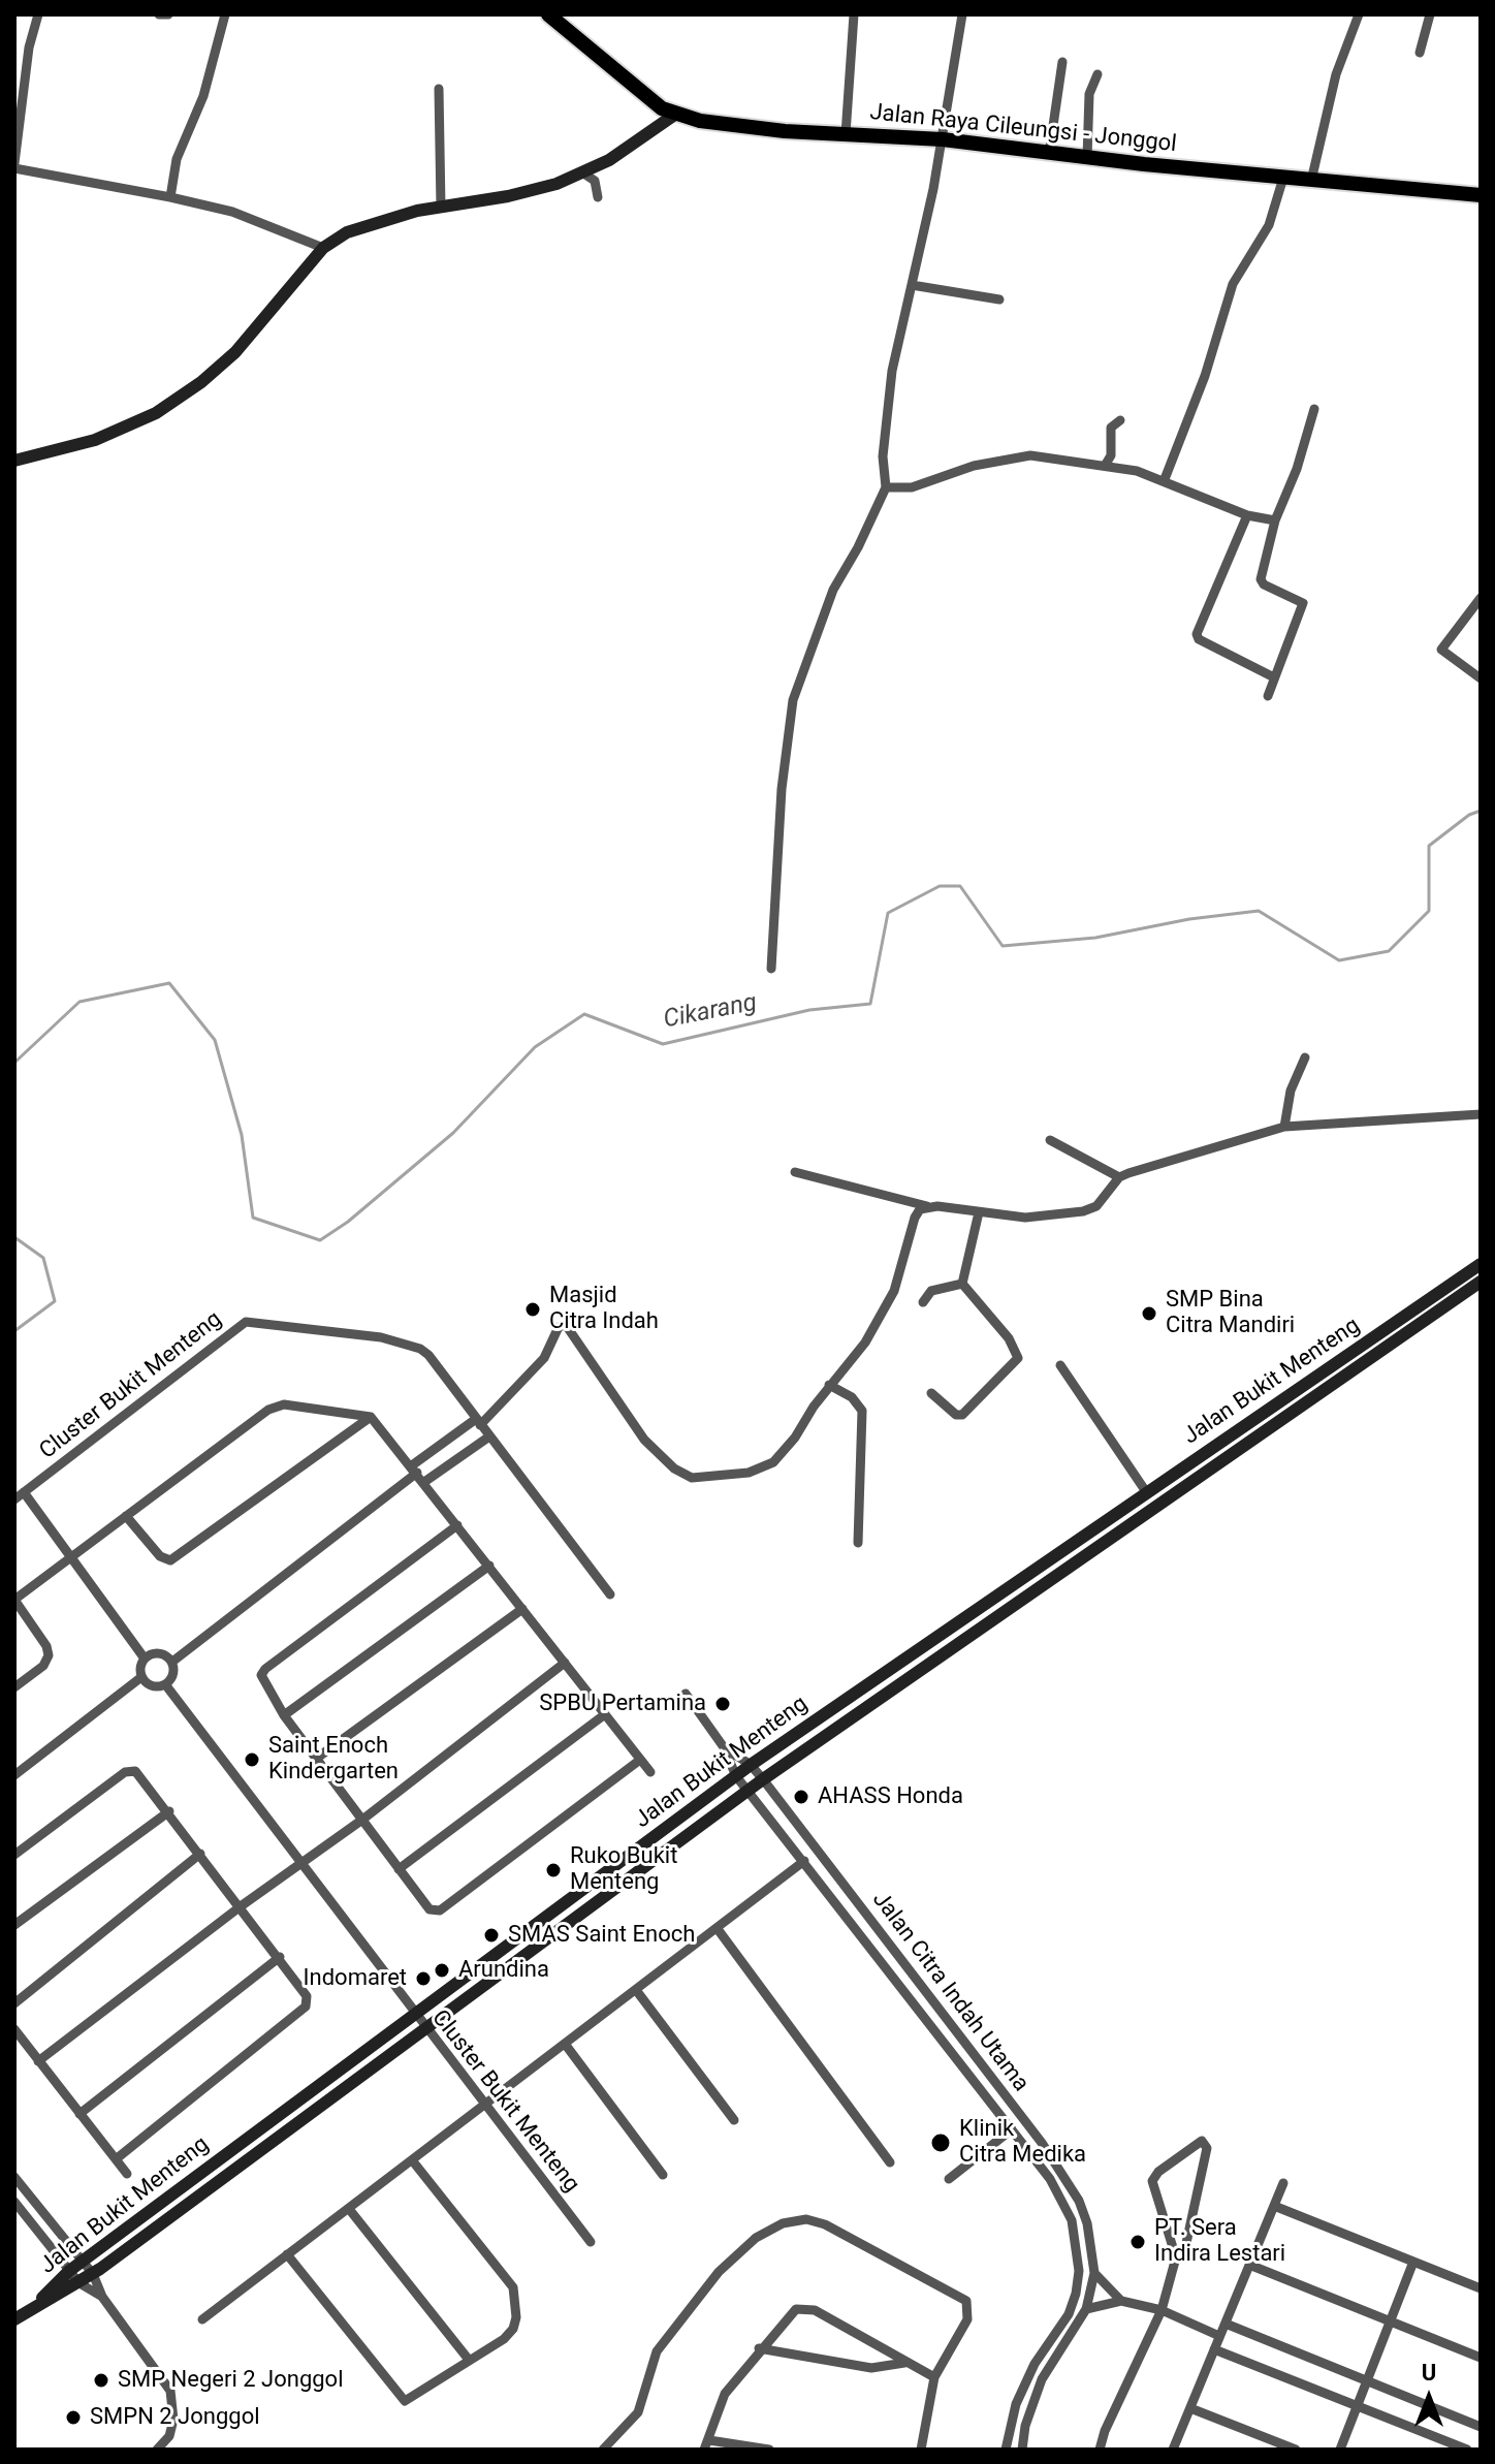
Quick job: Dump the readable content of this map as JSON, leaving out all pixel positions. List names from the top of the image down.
{
  "streets": {
    "main road": ["Jalan Raya Cileungsi - Jonggol"],
    "street": ["Jalan Bukit Menteng", "Cluster Bukit Menteng", "Jalan Citra Indah Utama"]
  },
  "crossings": [
    ["Jalan Bukit Menteng", "Cluster Bukit Menteng"],
    ["Jalan Bukit Menteng", "Jalan Citra Indah Utama"]
  ],
  "water": ["Cikarang"],
  "places": [
    "Masjid Citra Indah",
    "SMP Bina Citra Mandiri",
    "SPBU Pertamina",
    "Saint Enoch Kindergarten",
    "AHASS Honda",
    "Ruko Bukit Menteng",
    "SMAS Saint Enoch",
    "Arundina",
    "Indomaret",
    "Klinik Citra Medika",
    "PT. Sera Indira Lestari",
    "SMP Negeri 2 Jonggol",
    "SMPN 2 Jonggol"
  ],
  "north": "top"
}
